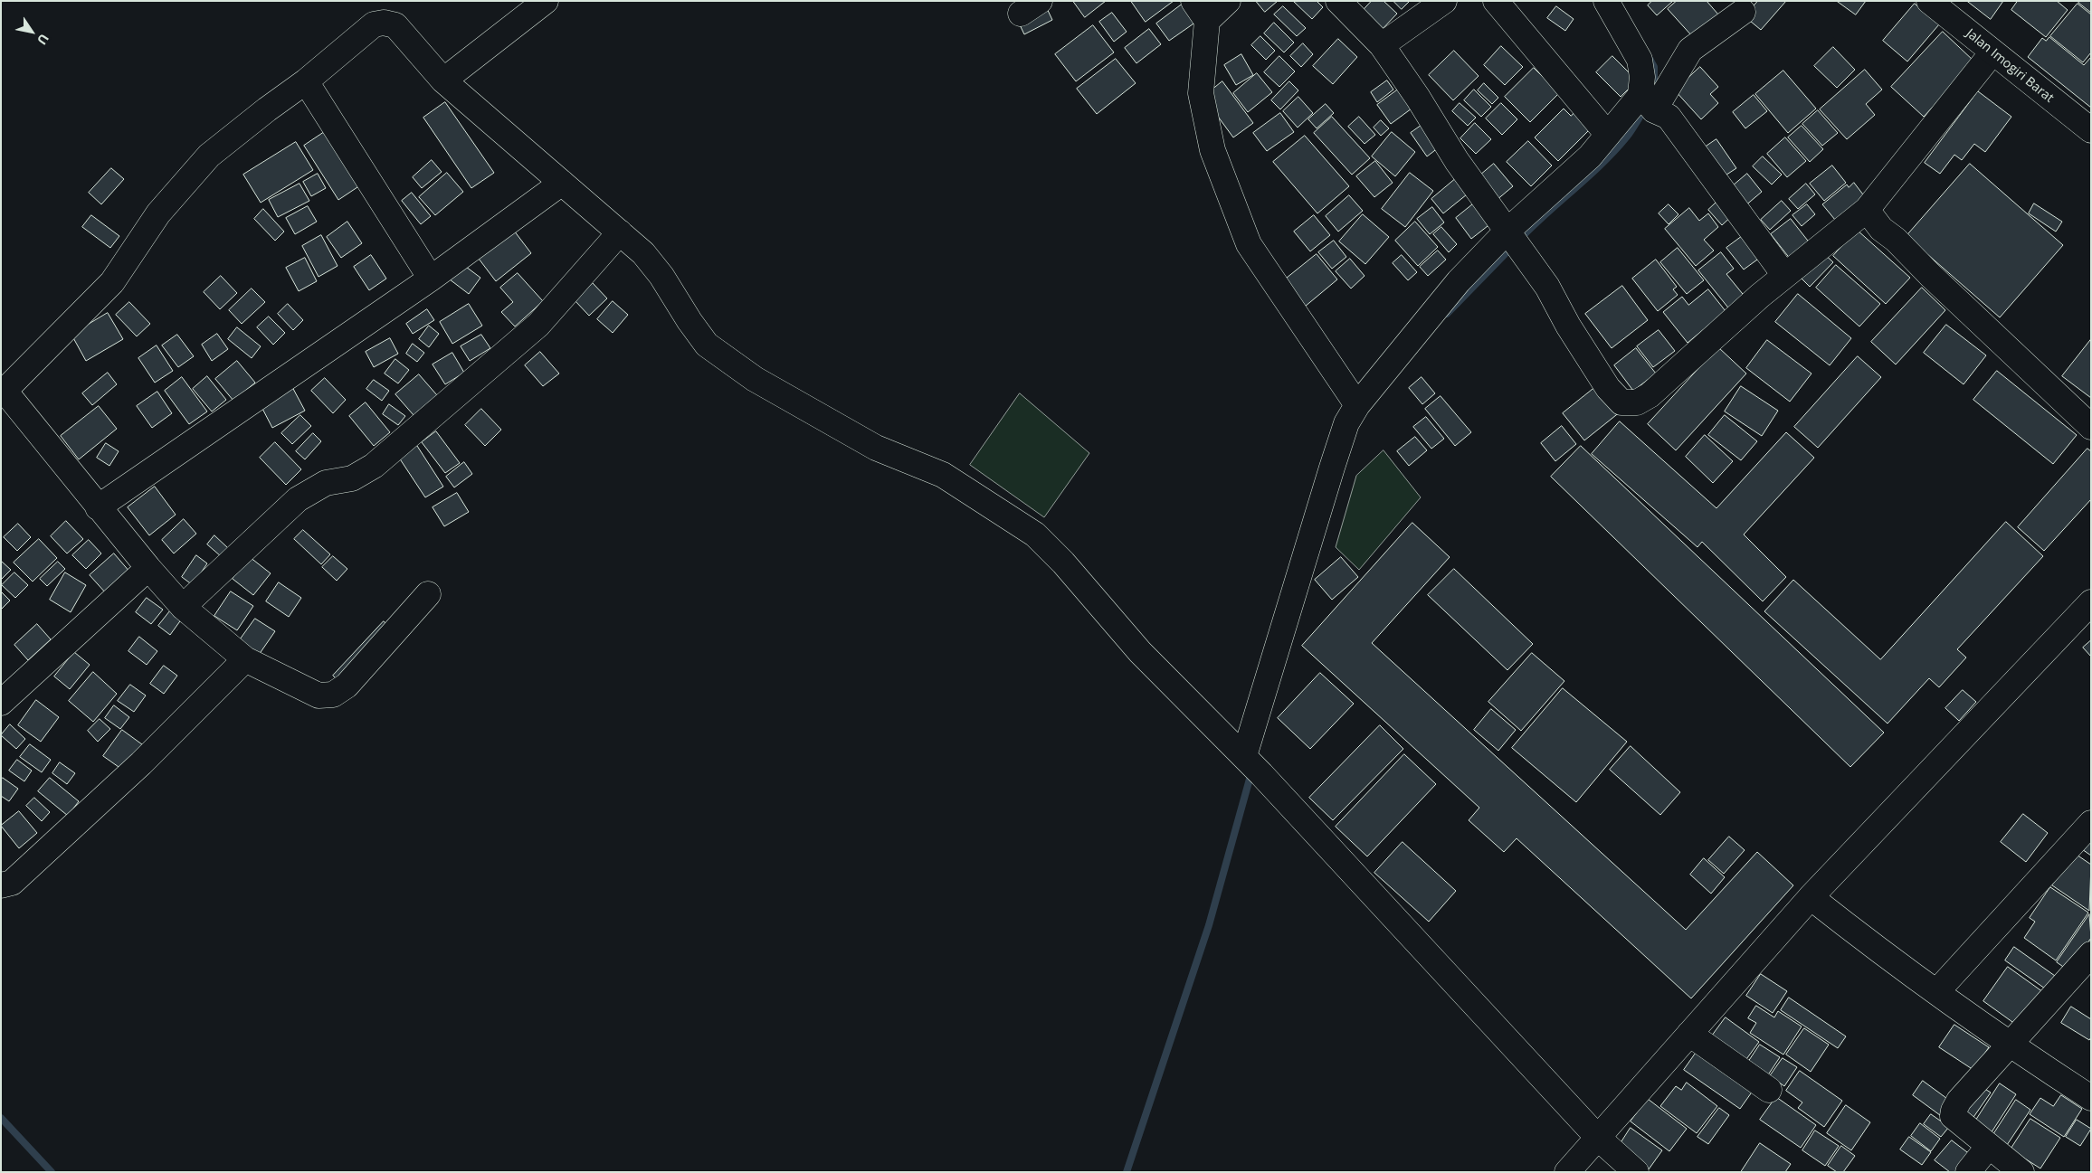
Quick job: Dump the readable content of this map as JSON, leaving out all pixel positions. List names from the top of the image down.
{
  "streets": {
    "street": ["Jalan Imogiri Barat"]
  },
  "north": "bottom right"
}
